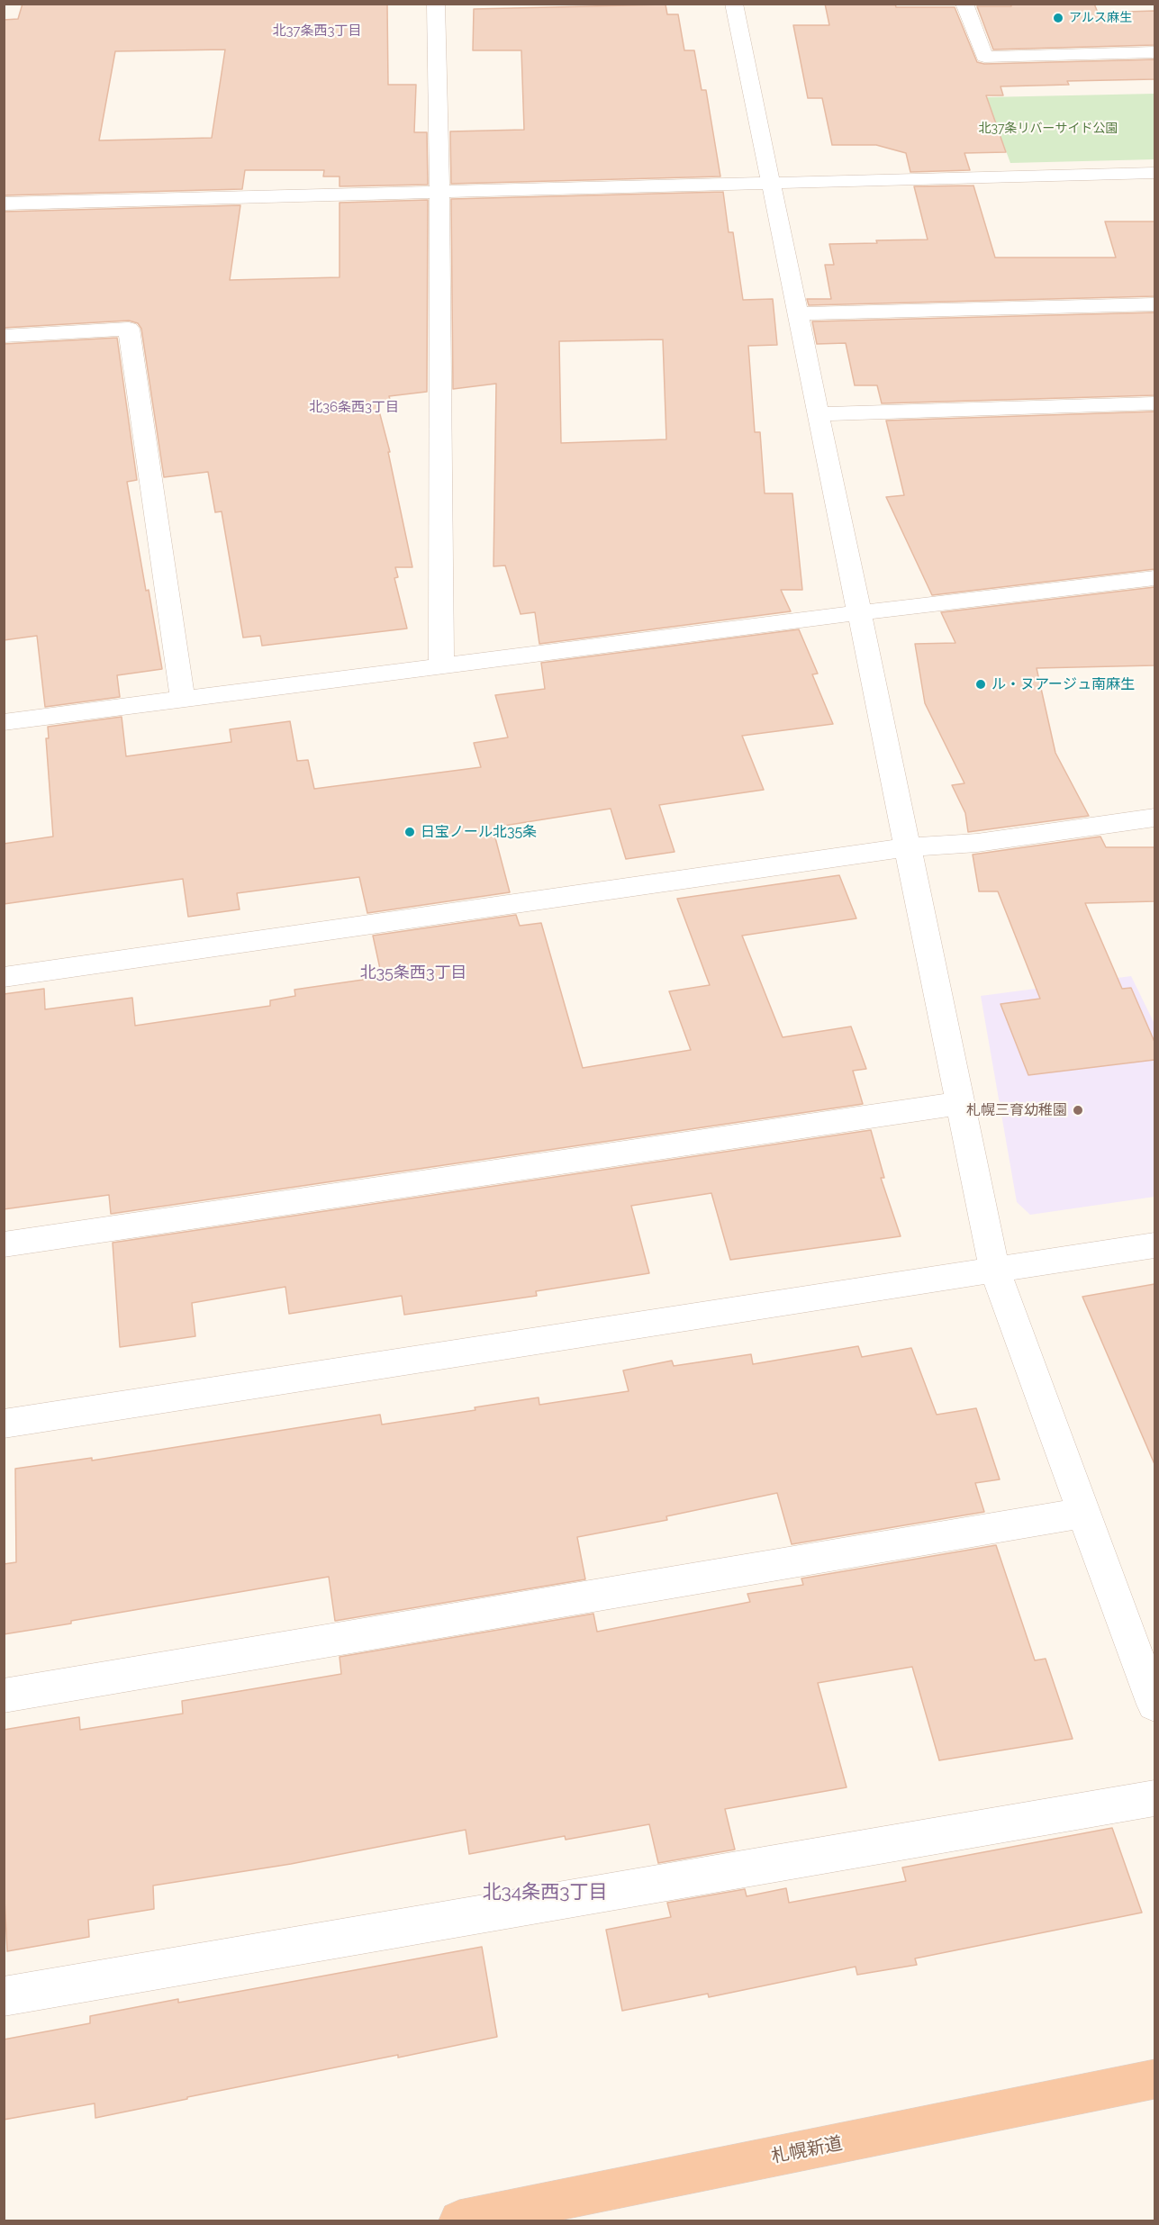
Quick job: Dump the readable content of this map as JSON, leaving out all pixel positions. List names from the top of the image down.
{
  "streets": {
    "highway": ["札幌新道"]
  },
  "districts": [
    "北37条西3丁目",
    "北36条西3丁目",
    "北35条西3丁目",
    "北34条西3丁目"
  ],
  "parks": ["北37条リバーサイド公園"],
  "places": [
    "アルス麻生",
    "ル・ヌアージュ南麻生",
    "日宝ノール北35条",
    "札幌三育幼稚園"
  ]
}
